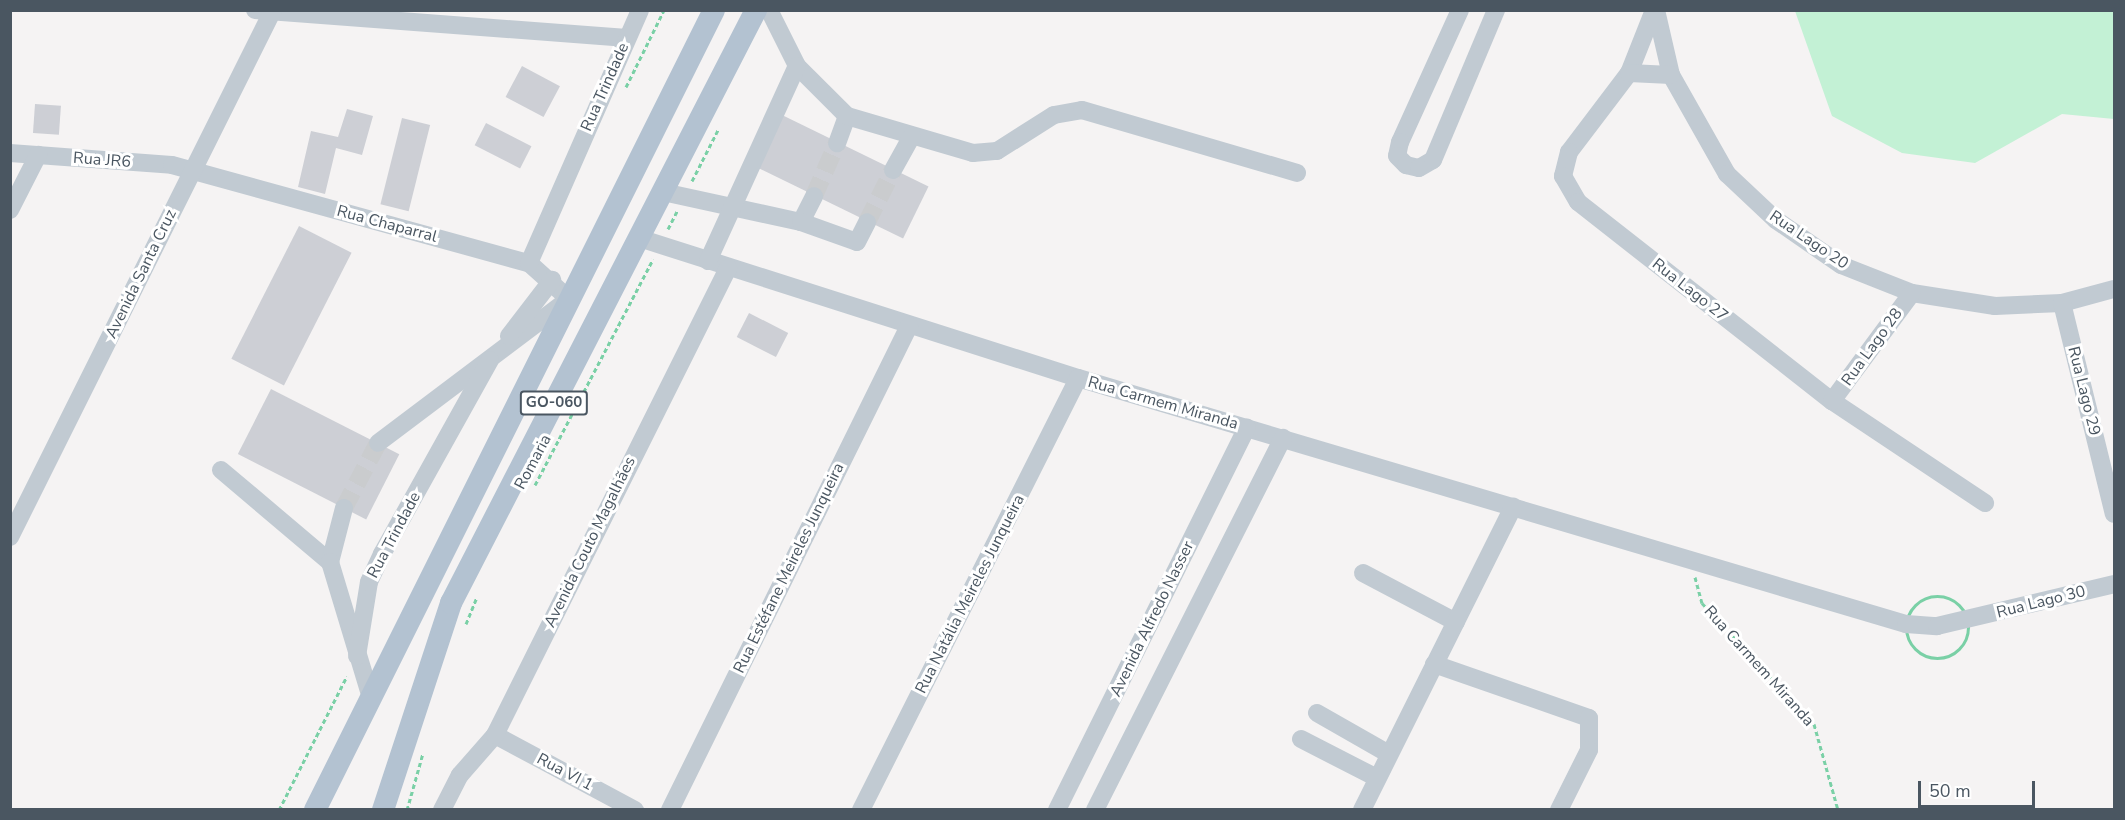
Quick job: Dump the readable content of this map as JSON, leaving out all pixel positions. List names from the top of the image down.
{
  "streets": {
    "main road": ["GO-060"],
    "street": [
      "Rua Trindade",
      "Rua JR6",
      "Rua Chaparral",
      "Rua Lago 20",
      "Avenida Santa Cruz",
      "Rua Lago 27",
      "Rua Lago 28",
      "Rua Lago 29",
      "Rua Carmem Miranda",
      "Avenida Couto Magalhães",
      "Rua Estéfane Meireles Junqueira",
      "Rua Natália Meireles Junqueira",
      "Rua Lago 30",
      "Avenida Alfredo Nasser",
      "Rua VI 1"
    ],
    "path": ["Romaria"]
  },
  "crossings": [
    ["Rua Trindade", "Rua Chaparral"],
    ["Rua JR6", "Rua Chaparral"],
    ["Rua JR6", "Avenida Santa Cruz"],
    ["Rua Chaparral", "Avenida Santa Cruz"],
    ["Rua Chaparral", "GO-060"],
    ["Rua Lago 20", "Rua Lago 27"],
    ["Rua Lago 20", "Rua Lago 28"],
    ["Rua Lago 20", "Rua Lago 29"],
    ["Rua Lago 27", "Rua Lago 28"],
    ["GO-060", "Rua Carmem Miranda"],
    ["GO-060", "Romaria"],
    ["Rua Carmem Miranda", "Romaria"],
    ["Rua Carmem Miranda", "Avenida Couto Magalhães"],
    ["Rua Carmem Miranda", "Rua Estéfane Meireles Junqueira"],
    ["Rua Carmem Miranda", "Rua Natália Meireles Junqueira"],
    ["Rua Carmem Miranda", "Rua Lago 30"],
    ["Rua Carmem Miranda", "Avenida Alfredo Nasser"],
    ["Avenida Couto Magalhães", "Rua VI 1"]
  ],
  "scale_bar": "50 m"
}
